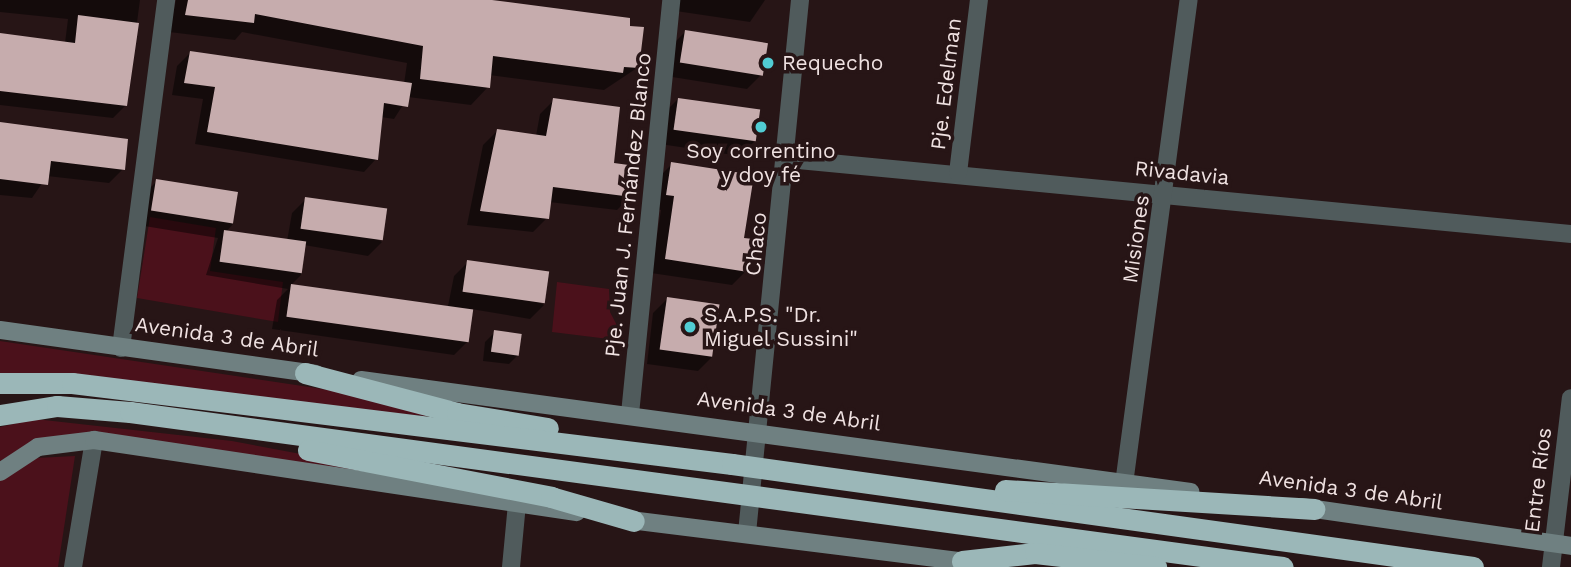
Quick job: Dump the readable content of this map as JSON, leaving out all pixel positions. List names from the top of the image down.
{
  "streets": {
    "main road": ["Avenida 3 de Abril"],
    "street": [
      "Pje. Edelman",
      "Rivadavia",
      "Pje. Juan J. Fernández Blanco",
      "Misiones",
      "Chaco",
      "Entre Ríos"
    ]
  },
  "crossings": [
    ["Pje. Edelman", "Rivadavia"],
    ["Rivadavia", "Misiones"],
    ["Rivadavia", "Chaco"],
    ["Pje. Juan J. Fernández Blanco", "Avenida 3 de Abril"],
    ["Misiones", "Avenida 3 de Abril"],
    ["Chaco", "Avenida 3 de Abril"],
    ["Avenida 3 de Abril", "Entre Ríos"]
  ],
  "places": ["Requecho", "Soy correntino y doy fé", "S.A.P.S. \"Dr. Miguel Sussini\""]
}
